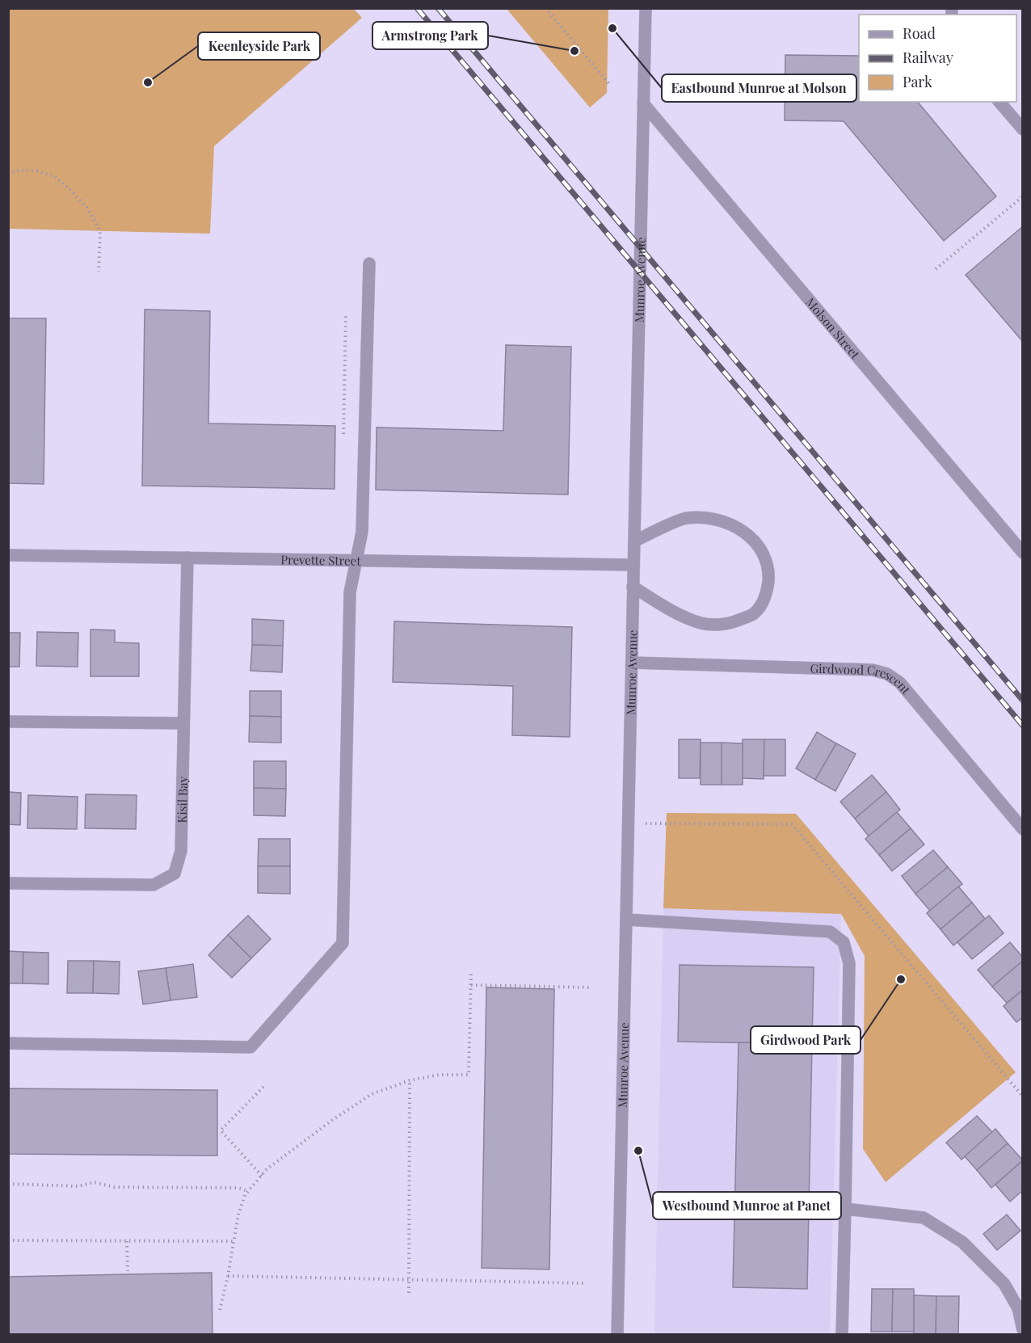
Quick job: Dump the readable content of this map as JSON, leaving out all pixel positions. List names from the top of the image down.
{
  "streets": {
    "street": [
      "Munroe Avenue",
      "Molson Street",
      "Prevette Street",
      "Girdwood Crescent",
      "Kisil Bay"
    ]
  },
  "crossings": [
    ["Munroe Avenue", "Molson Street"],
    ["Munroe Avenue", "Prevette Street"],
    ["Munroe Avenue", "Girdwood Crescent"],
    ["Prevette Street", "Kisil Bay"]
  ],
  "places": [
    "Eastbound Munroe at Molson",
    "Armstrong Park",
    "Keenleyside Park",
    "Girdwood Park",
    "Westbound Munroe at Panet"
  ],
  "legend": ["Road", "Railway", "Park"]
}
